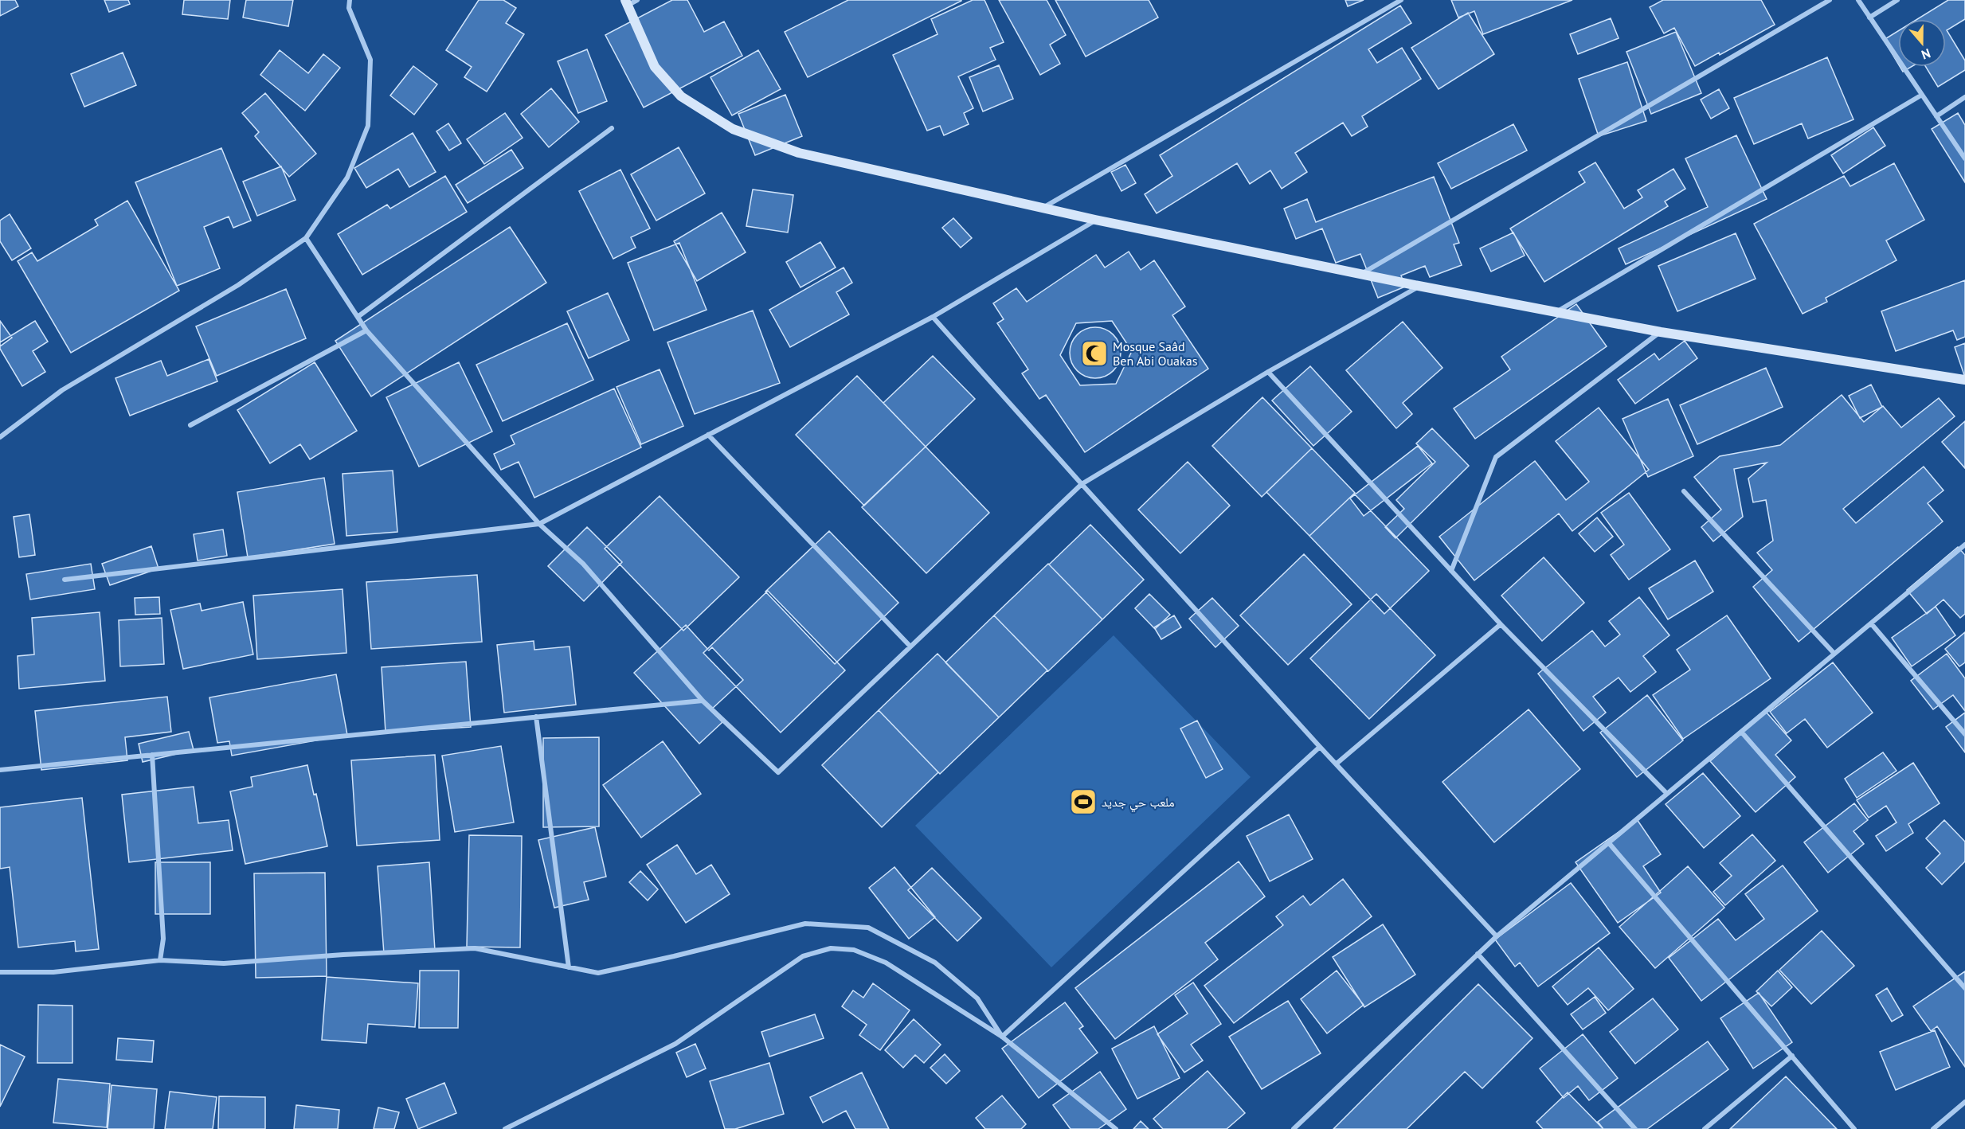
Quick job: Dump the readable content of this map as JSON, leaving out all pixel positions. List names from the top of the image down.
{
  "places": {
    "mosque": ["Mosque Saâd Ben Abi Ouakas"],
    "sports": ["ملعب حي جديد"]
  },
  "north": "bottom"
}
